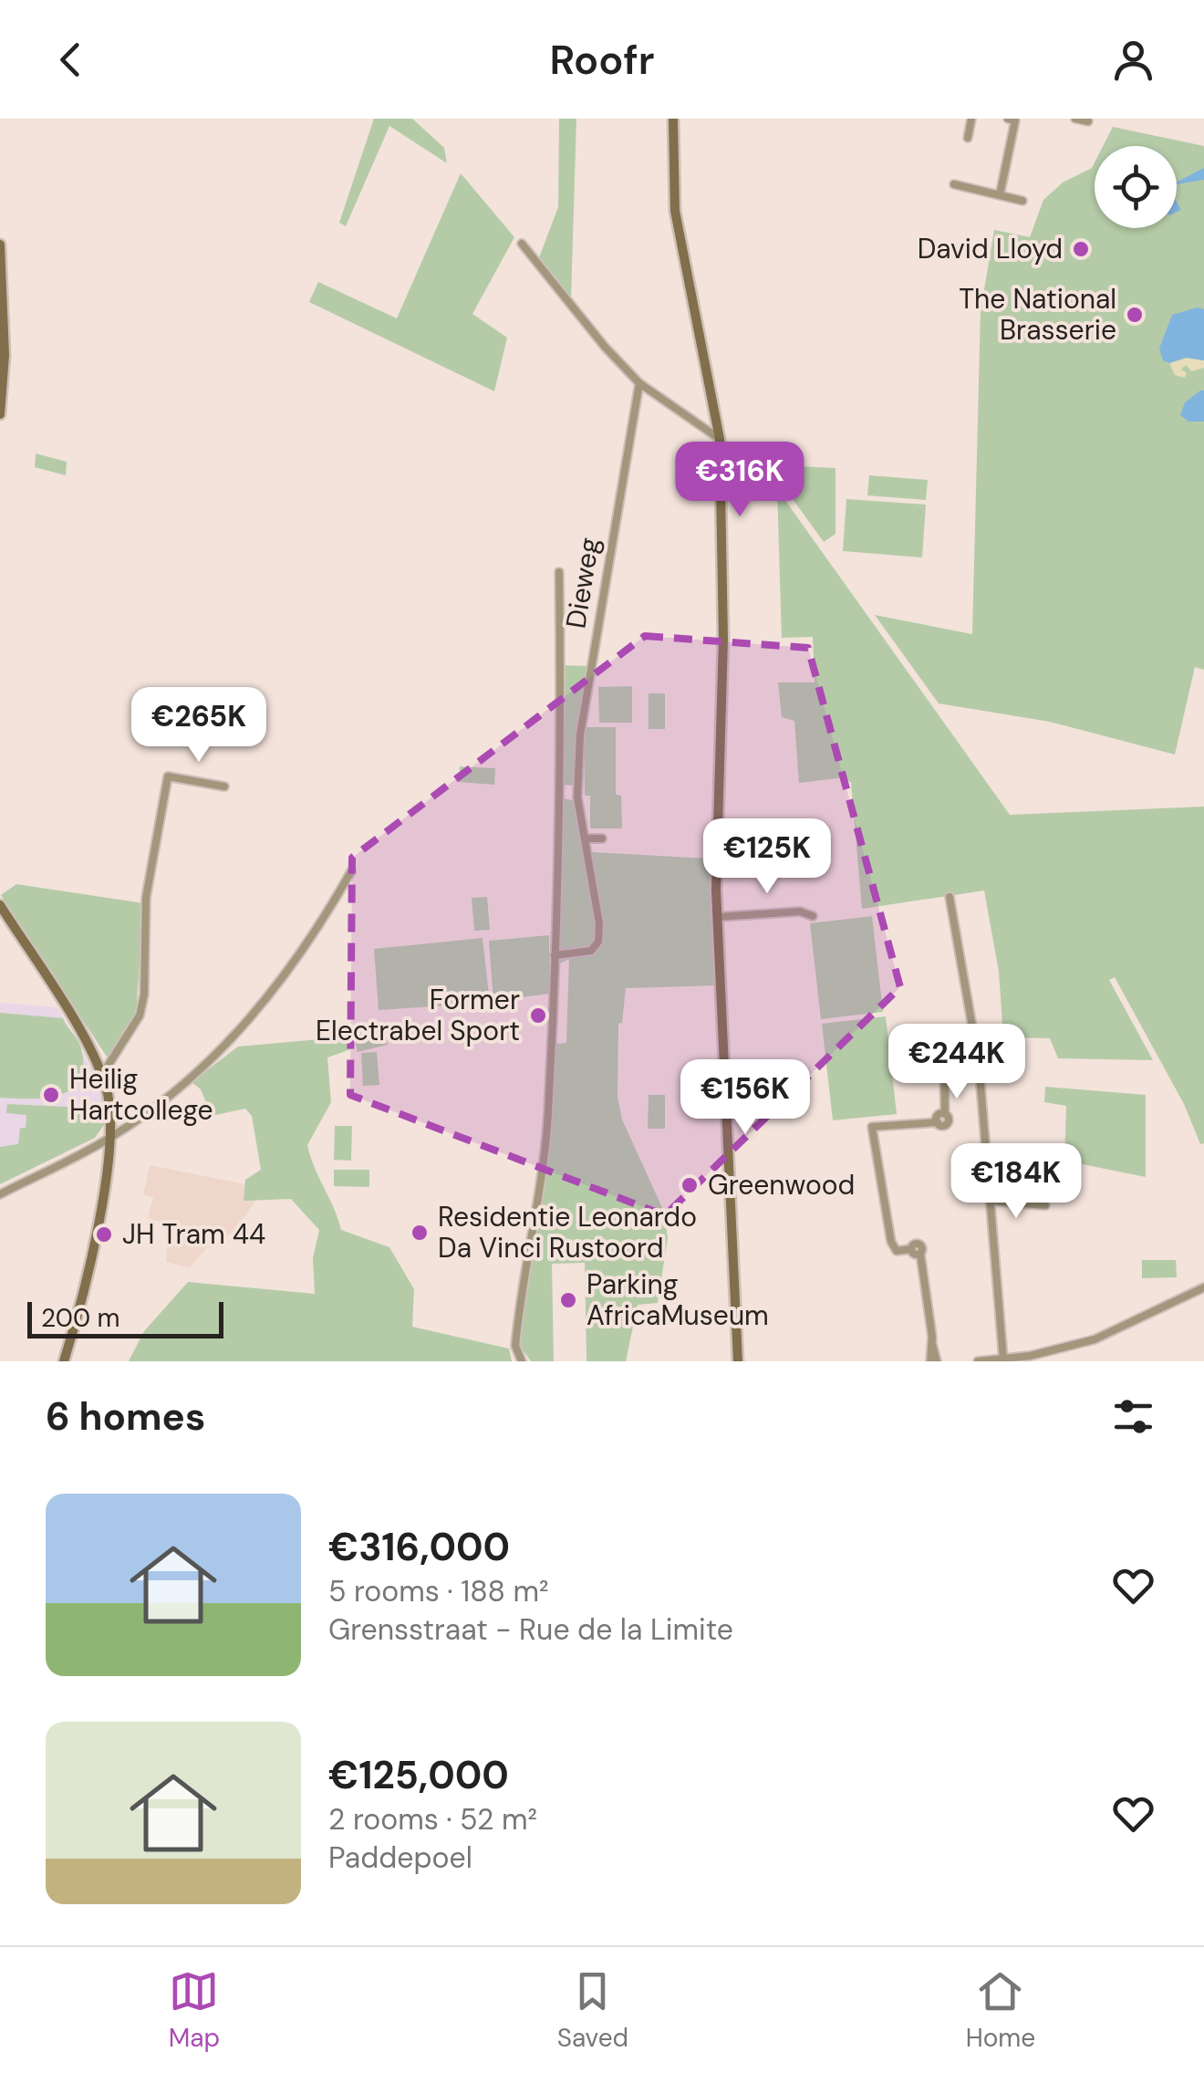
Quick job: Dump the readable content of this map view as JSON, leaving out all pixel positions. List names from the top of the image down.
{
  "streets": {
    "street": ["Dieweg"]
  },
  "places": [
    "David Lloyd",
    "The National Brasserie",
    "Former Electrabel Sport",
    "Heilig Hartcollege",
    "Greenwood",
    "Residentie Leonardo Da Vinci Rustoord",
    "JH Tram 44",
    "Parking AfricaMuseum"
  ],
  "scale_bar": "200 m",
  "page": {
    "header": "Roofr",
    "price": [
      "€316K",
      "€265K",
      "€125K",
      "€244K",
      "€156K",
      "€184K"
    ],
    "scale": "200 m",
    "heading": "6 homes",
    "list": [
      {
        "name": "€316,000",
        "note": "5 rooms · 188 m² · Grensstraat - Rue de la Limite"
      },
      {
        "name": "€125,000",
        "note": "2 rooms · 52 m² · Paddepoel"
      }
    ],
    "tabs": ["Map", "Saved", "Home"]
  }
}
